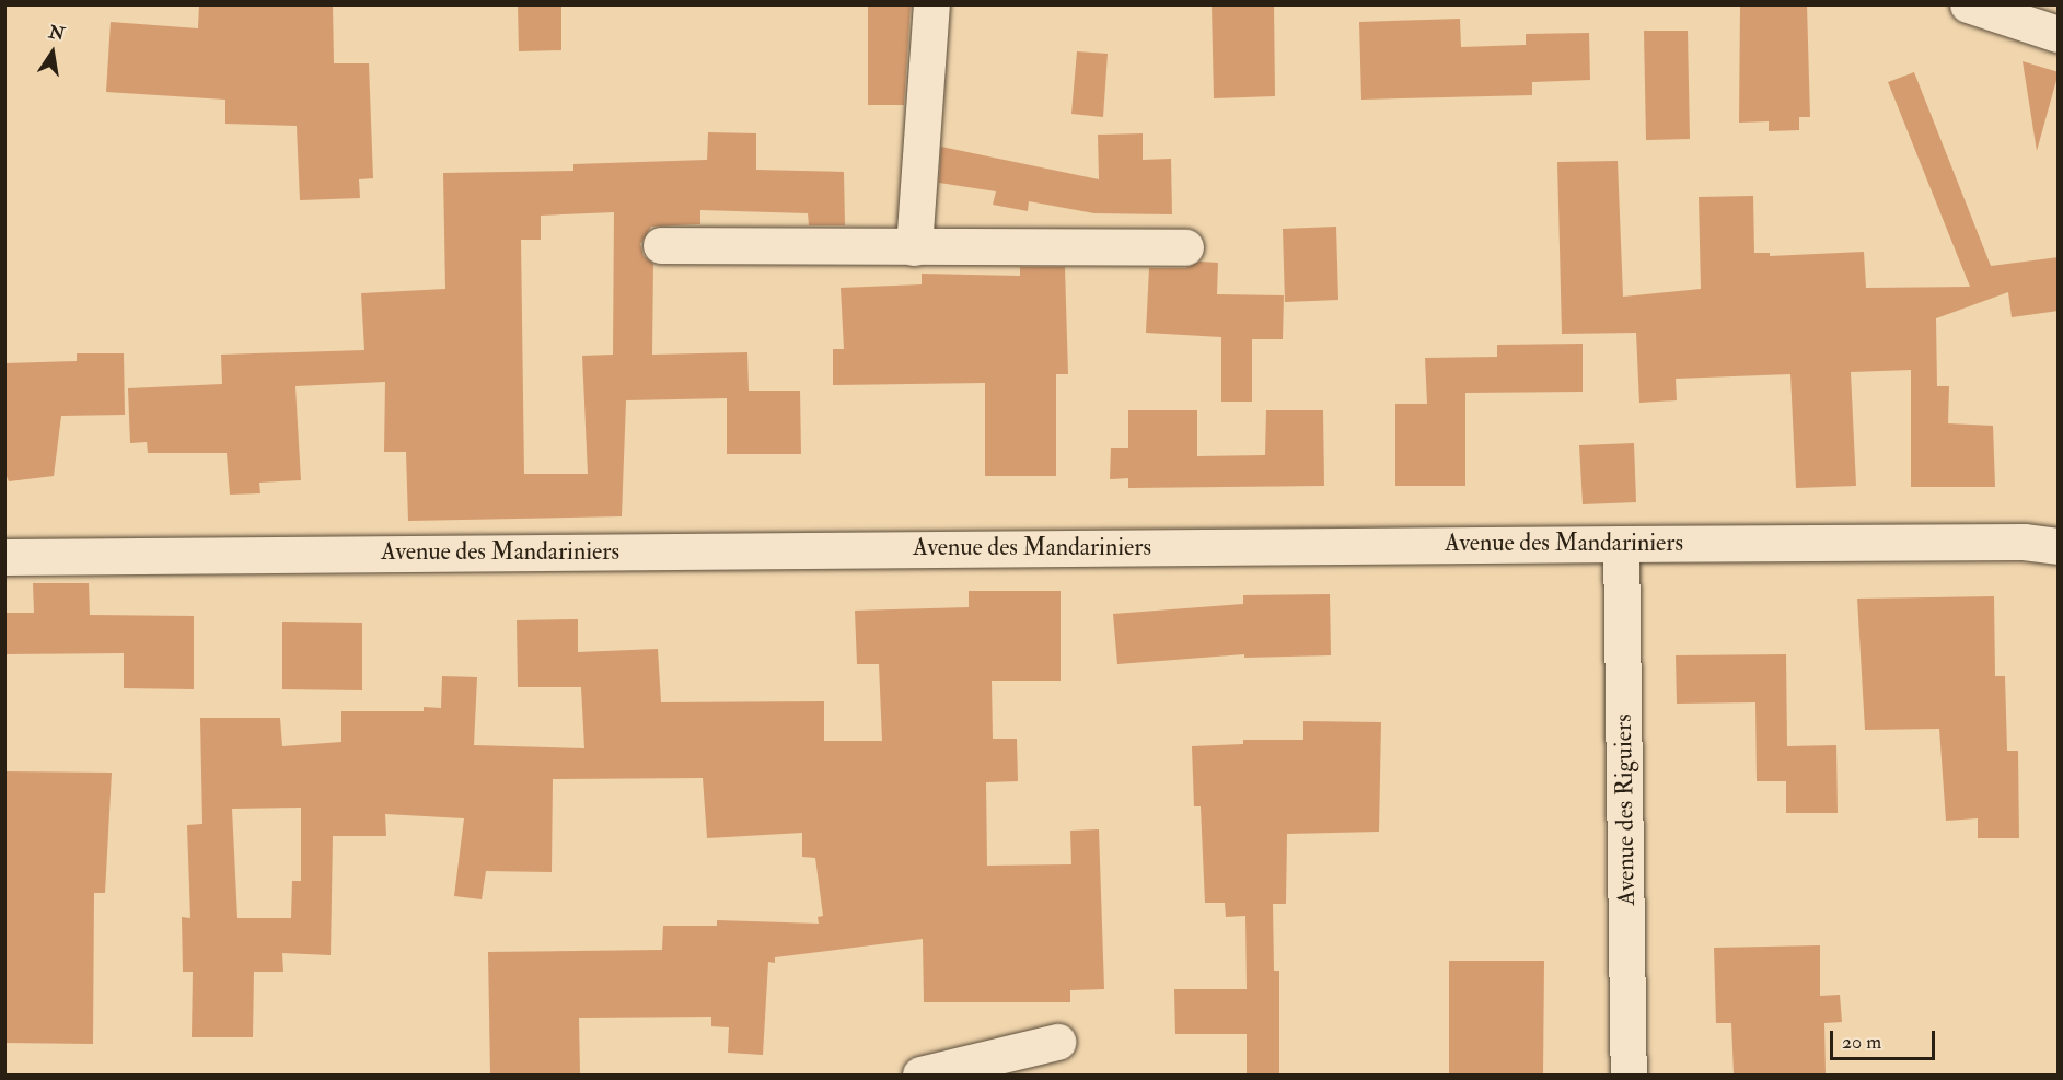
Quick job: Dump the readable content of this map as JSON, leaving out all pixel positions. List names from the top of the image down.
{
  "streets": {
    "street": ["Avenue des Mandariniers", "Avenue des Riguiers"]
  },
  "crossings": [
    ["Avenue des Mandariniers", "Avenue des Riguiers"]
  ],
  "scale_bar": "20 m",
  "north": "top"
}
